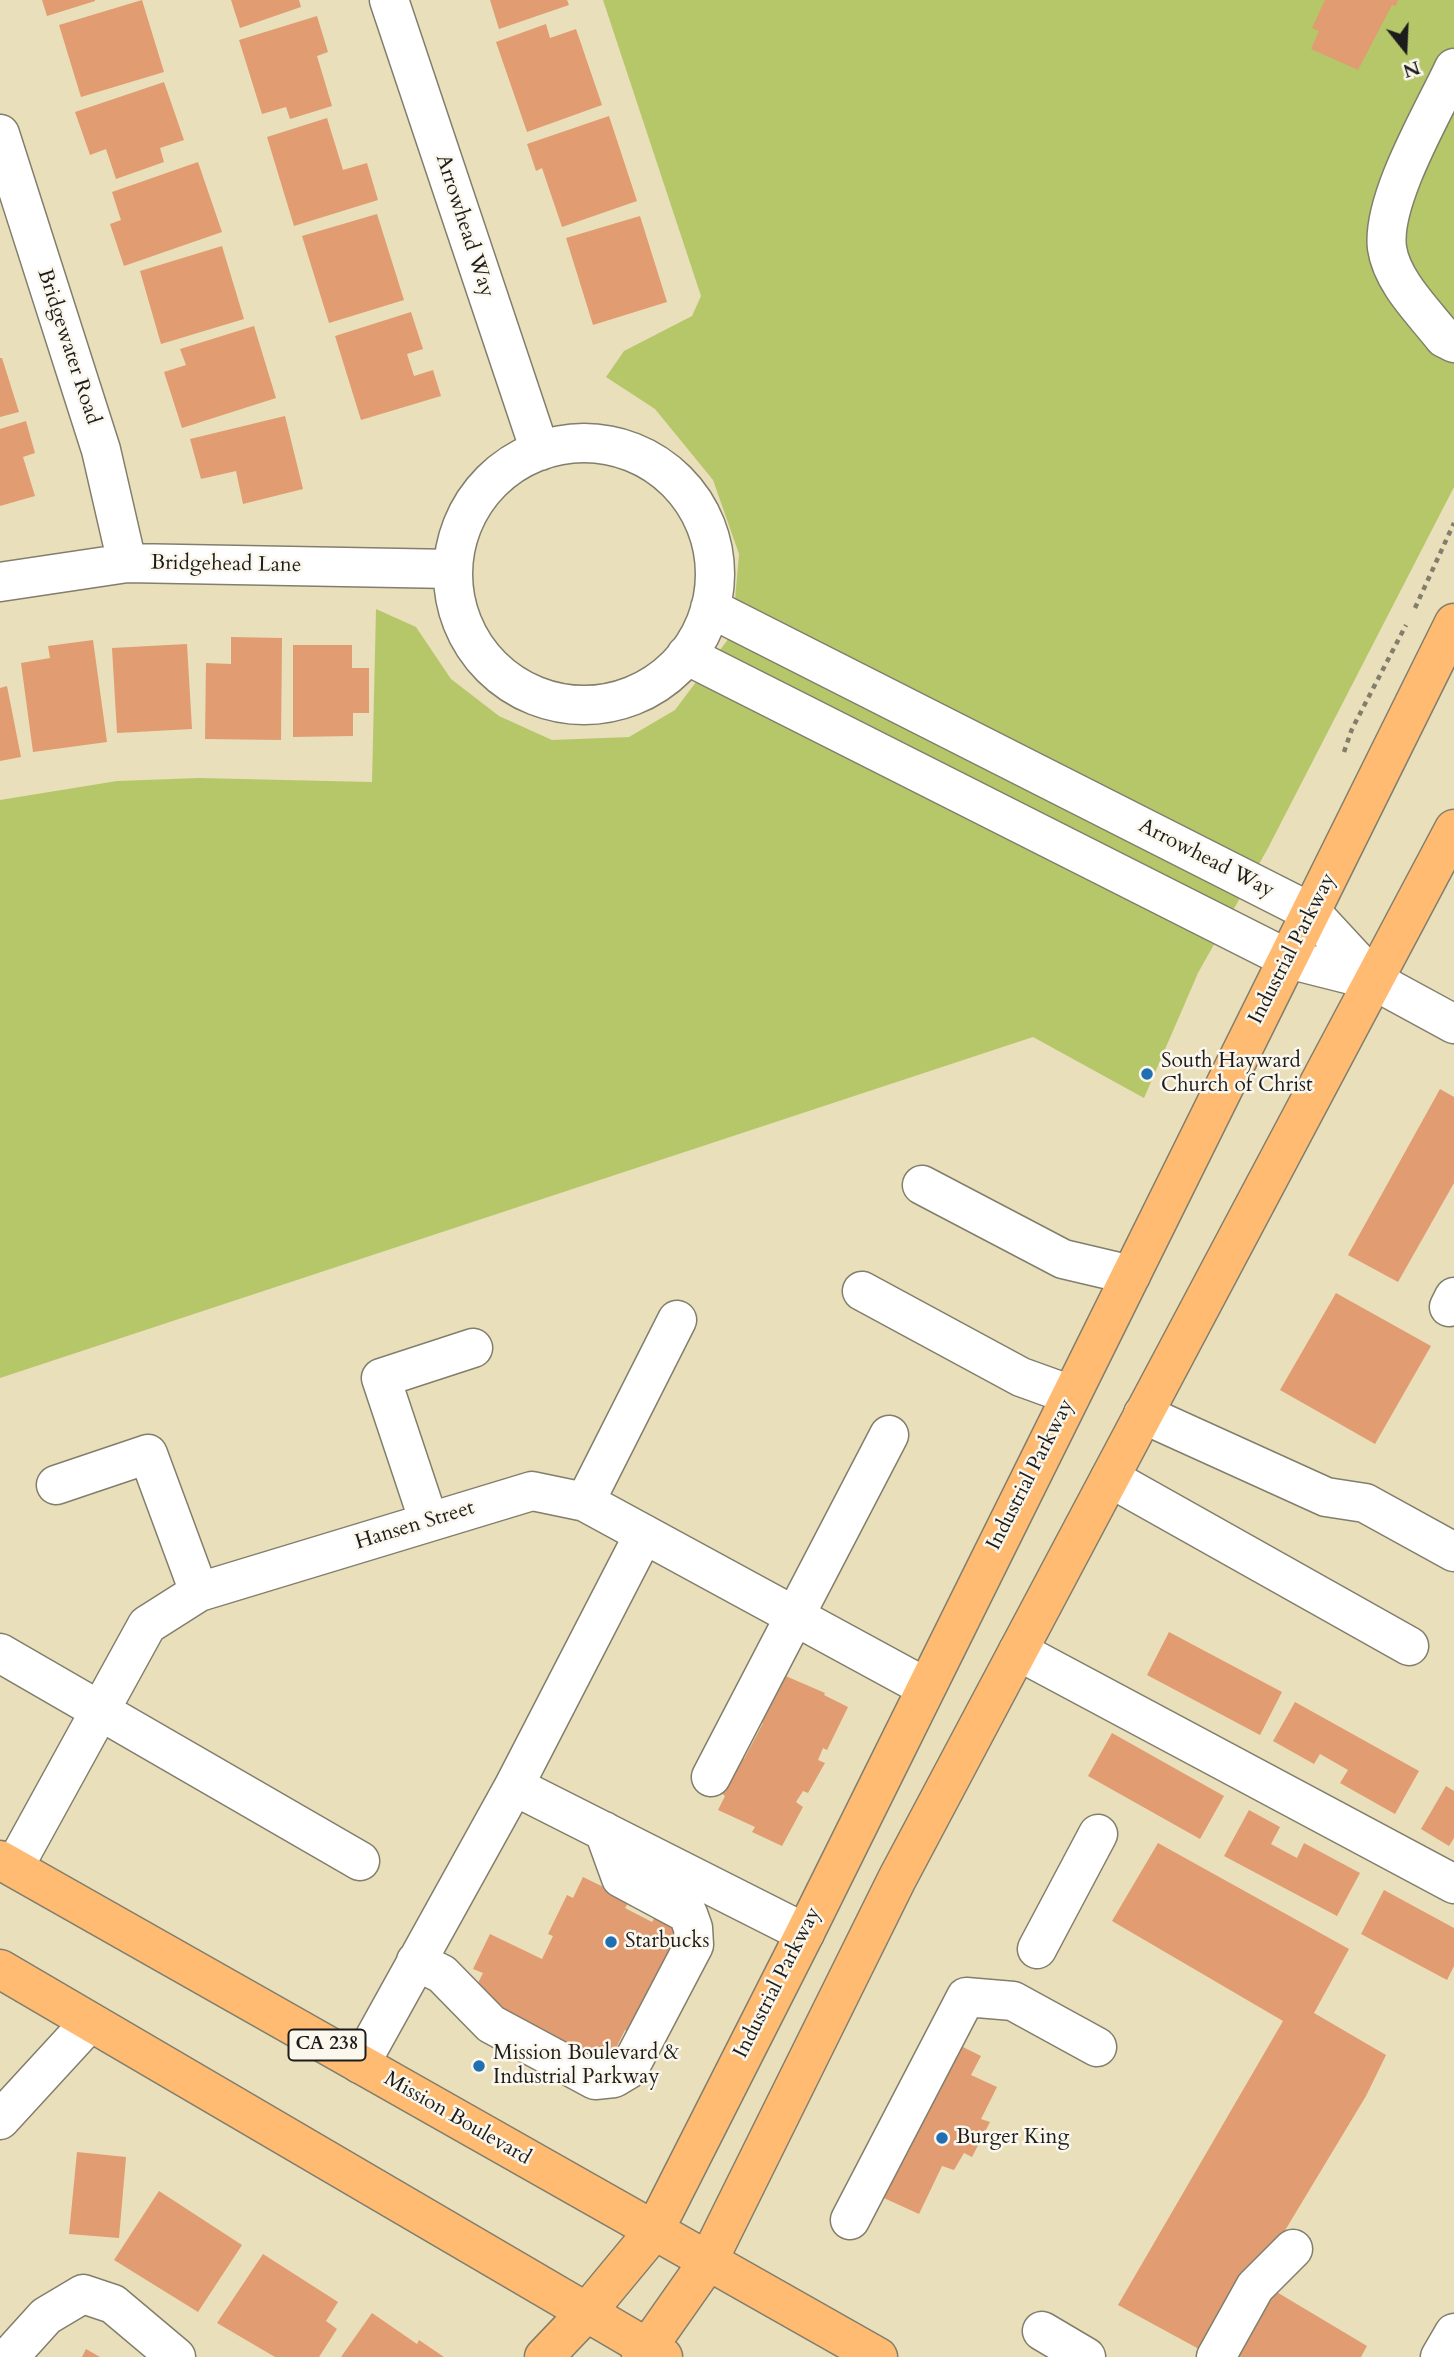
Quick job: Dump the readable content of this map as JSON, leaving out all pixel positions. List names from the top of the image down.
{
  "streets": {
    "main road": ["Industrial Parkway", "CA 238", "Mission Boulevard"],
    "street": [
      "Arrowhead Way",
      "Bridgewater Road",
      "Bridgehead Lane",
      "Hansen Street"
    ]
  },
  "crossings": [
    ["Arrowhead Way", "Industrial Parkway"],
    ["Bridgewater Road", "Bridgehead Lane"],
    ["Industrial Parkway", "Hansen Street"],
    ["Industrial Parkway", "Mission Boulevard"],
    ["Hansen Street", "Mission Boulevard"]
  ],
  "places": [
    "South Hayward Church of Christ",
    "Starbucks",
    "Mission Boulevard & Industrial Parkway",
    "Burger King"
  ],
  "north": "bottom"
}
